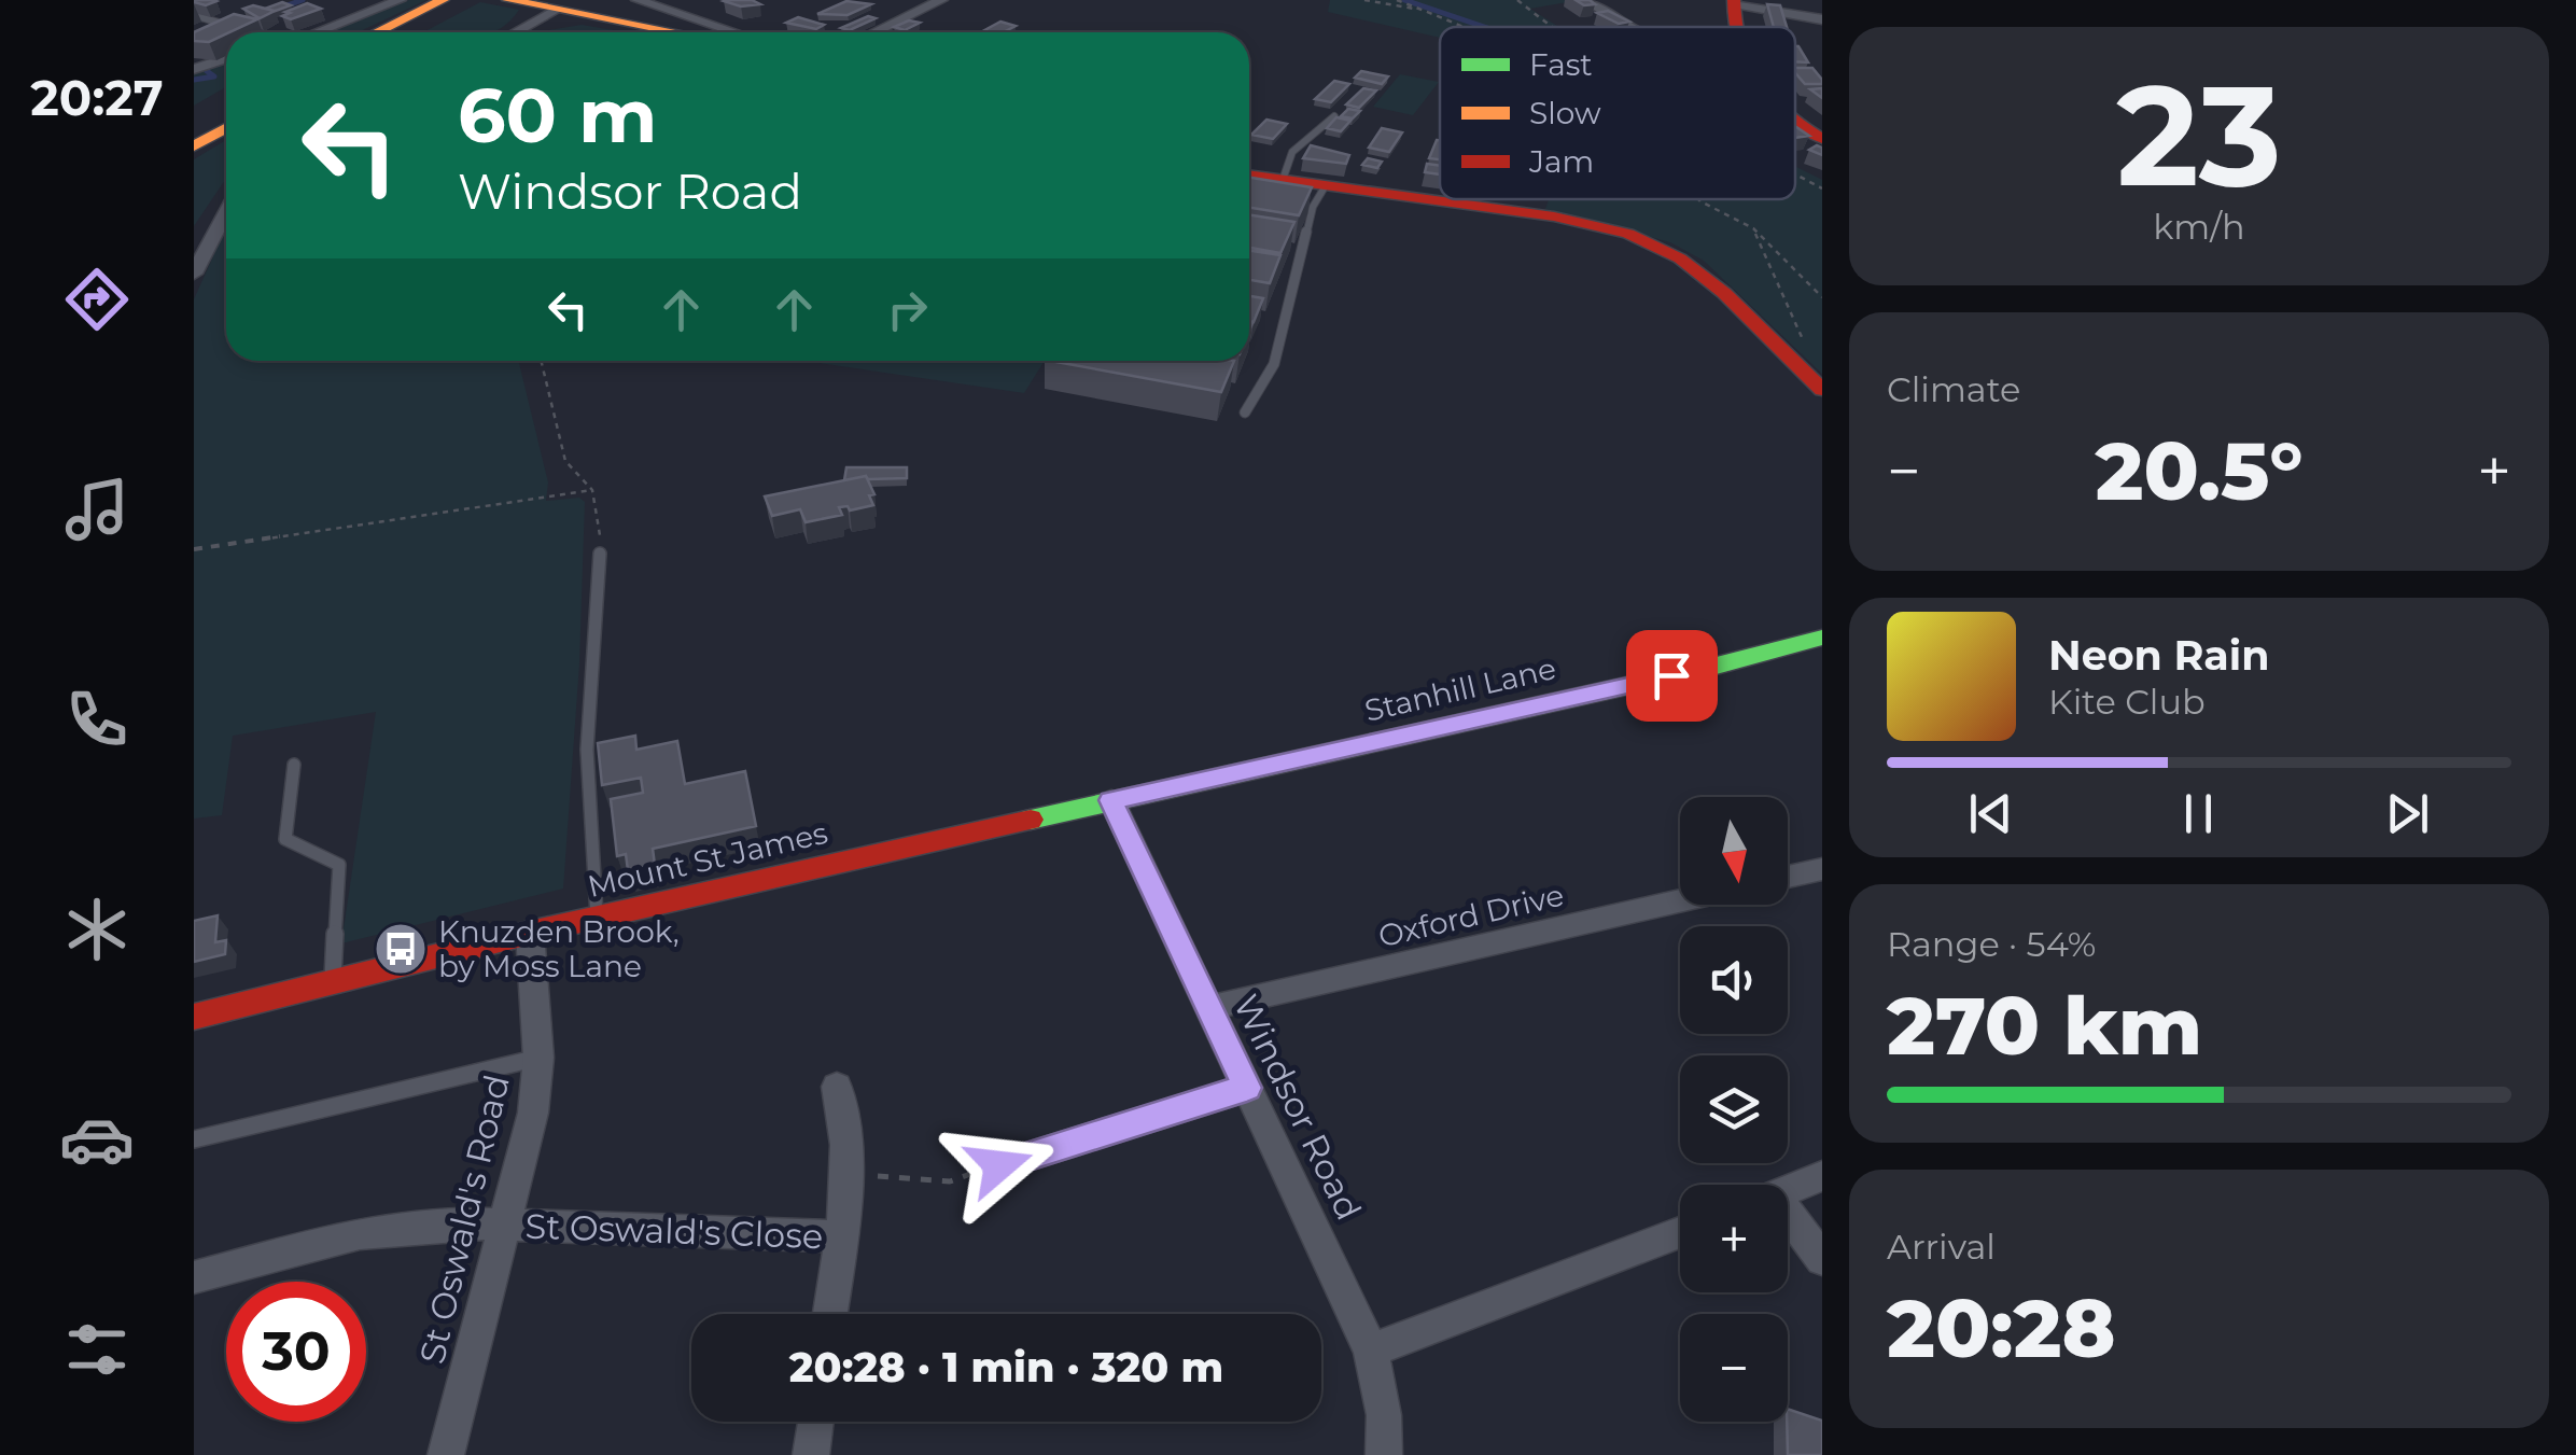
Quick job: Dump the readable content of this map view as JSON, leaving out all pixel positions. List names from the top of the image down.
{
  "streets": {
    "main road": ["Stanhill Lane", "Mount St James"],
    "street": [
      "Oxford Drive",
      "Windsor Road",
      "St Oswald's Road",
      "St Oswald's Close"
    ]
  },
  "crossings": [
    ["Stanhill Lane", "Mount St James"],
    ["Stanhill Lane", "Windsor Road"],
    ["Mount St James", "Windsor Road"],
    ["Mount St James", "St Oswald's Road"],
    ["Oxford Drive", "Windsor Road"],
    ["St Oswald's Road", "St Oswald's Close"]
  ],
  "places": {
    "bus stop": ["Knuzden Brook, by Moss Lane"]
  },
  "legend": ["Fast", "Slow", "Jam"],
  "north": "bottom",
  "page": {
    "tabs": "20:27",
    "tile": [
      ["23", "km/h"],
      "Climate",
      ["Range · 54%", "270 km"],
      ["Arrival", "20:28"]
    ],
    "turn": ["60 m", "Windsor Road"],
    "heat": ["−", "20.5°", "+"],
    "song": ["Neon Rain", "Kite Club"],
    "map_buttons": ["+", "−"],
    "limit": "30",
    "trip": "20:28 · 1 min · 320 m"
  }
}
